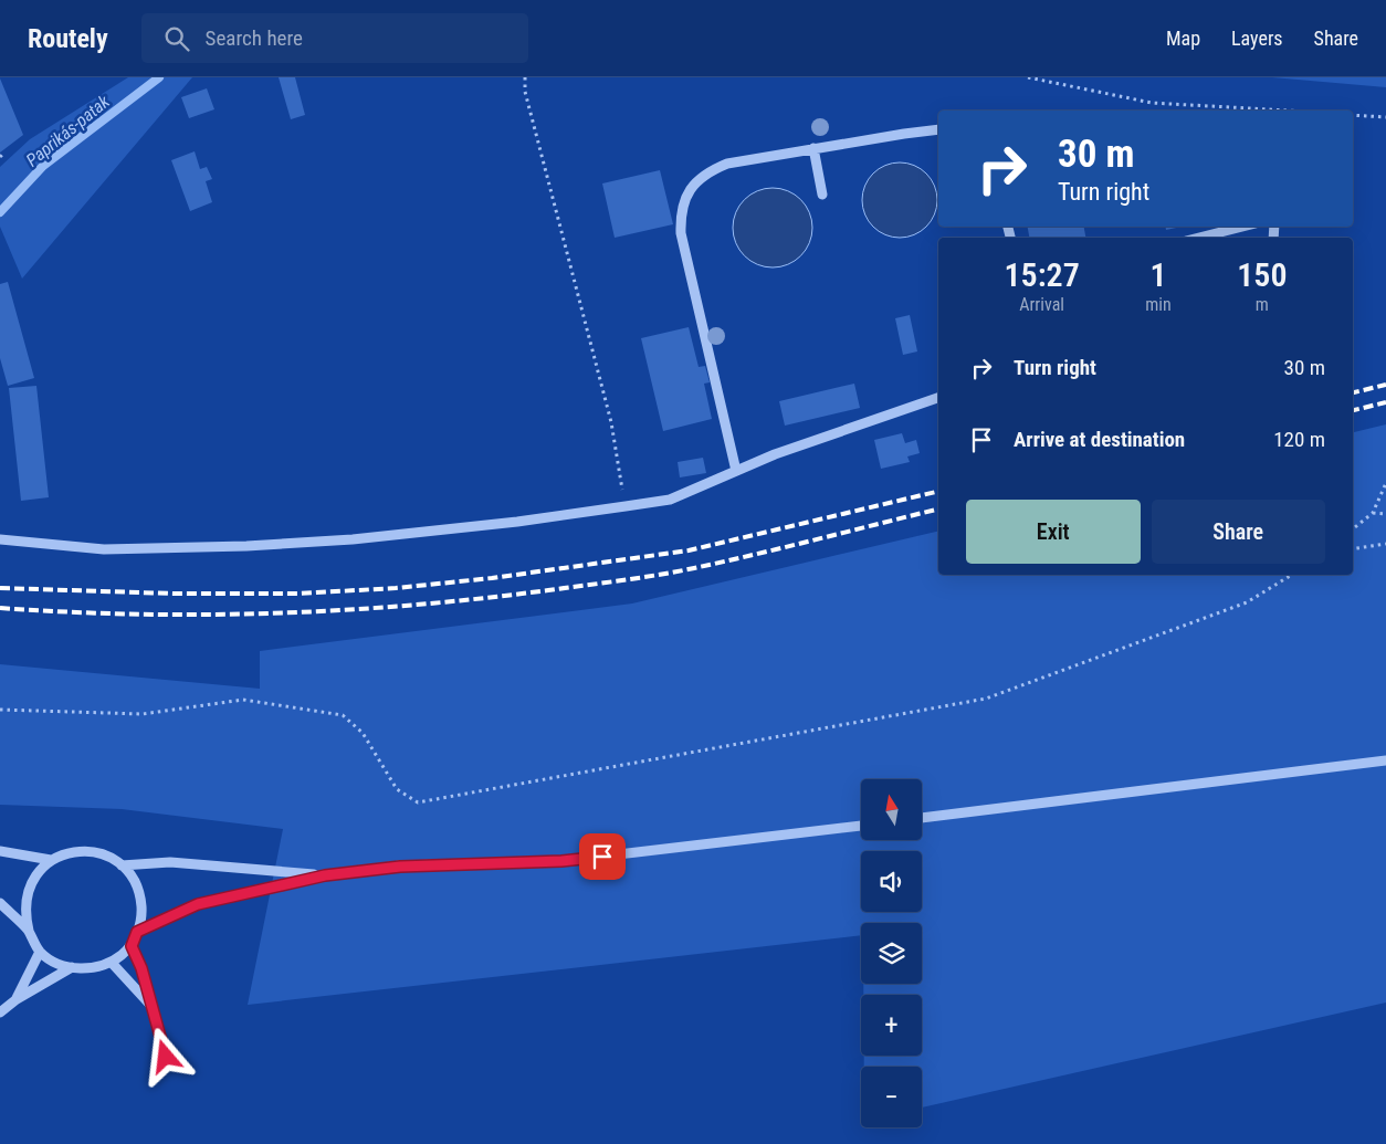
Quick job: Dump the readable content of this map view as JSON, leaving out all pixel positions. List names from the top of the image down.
{
  "water": ["Paprikás-patak"],
  "north": "top",
  "page": {
    "header": "Routely",
    "search": "Search here",
    "nav": ["Map", "Layers", "Share"],
    "turn": ["30 m", "Turn right"],
    "eta": [
      "15:27",
      "Arrival",
      "1",
      "min",
      "150",
      "m"
    ],
    "list": [
      {
        "name": "Turn right",
        "value": "30 m"
      },
      {
        "name": "Arrive at destination",
        "value": "120 m"
      }
    ],
    "buttons": ["Exit", "Share"],
    "map_buttons": ["+", "−"]
  }
}
